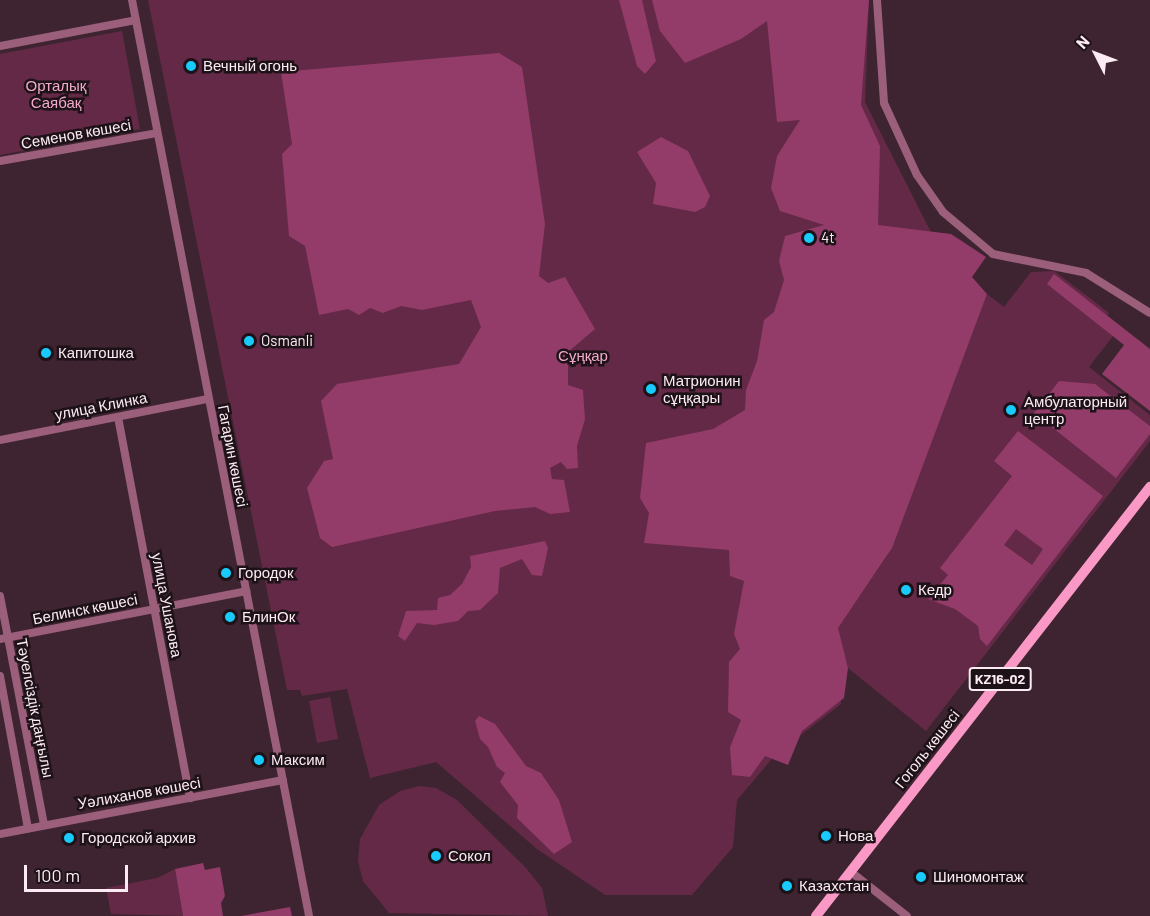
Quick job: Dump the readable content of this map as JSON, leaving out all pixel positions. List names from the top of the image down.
{
  "streets": {
    "main road": ["KZ16-02", "Гоголь көшесі"],
    "street": [
      "Семенов көшесі",
      "улица Клинка",
      "Гагарин көшесі",
      "улица Ушанова",
      "Белинск көшесі",
      "Тәуелсіздік даңғылы",
      "Уәлиханов көшесі"
    ]
  },
  "crossings": [
    ["Семенов көшесі", "Гагарин көшесі"],
    ["улица Клинка", "Гагарин көшесі"],
    ["улица Клинка", "улица Ушанова"],
    ["Гагарин көшесі", "Белинск көшесі"],
    ["Гагарин көшесі", "Уәлиханов көшесі"],
    ["улица Ушанова", "Белинск көшесі"],
    ["улица Ушанова", "Уәлиханов көшесі"],
    ["Белинск көшесі", "Тәуелсіздік даңғылы"],
    ["Тәуелсіздік даңғылы", "Уәлиханов көшесі"]
  ],
  "parks": ["Орталық Саябақ", "Сұңқар"],
  "places": [
    "Вечный огонь",
    "4t",
    "Osmanli",
    "Капитошка",
    "Матрионин сұңқары",
    "Амбулаторный центр",
    "Городок",
    "Кедр",
    "БлинОк",
    "Максим",
    "Нова",
    "Городской архив",
    "Сокол",
    "Шиномонтаж",
    "Казахстан"
  ],
  "scale_bar": "100 m",
  "north": "top left"
}
